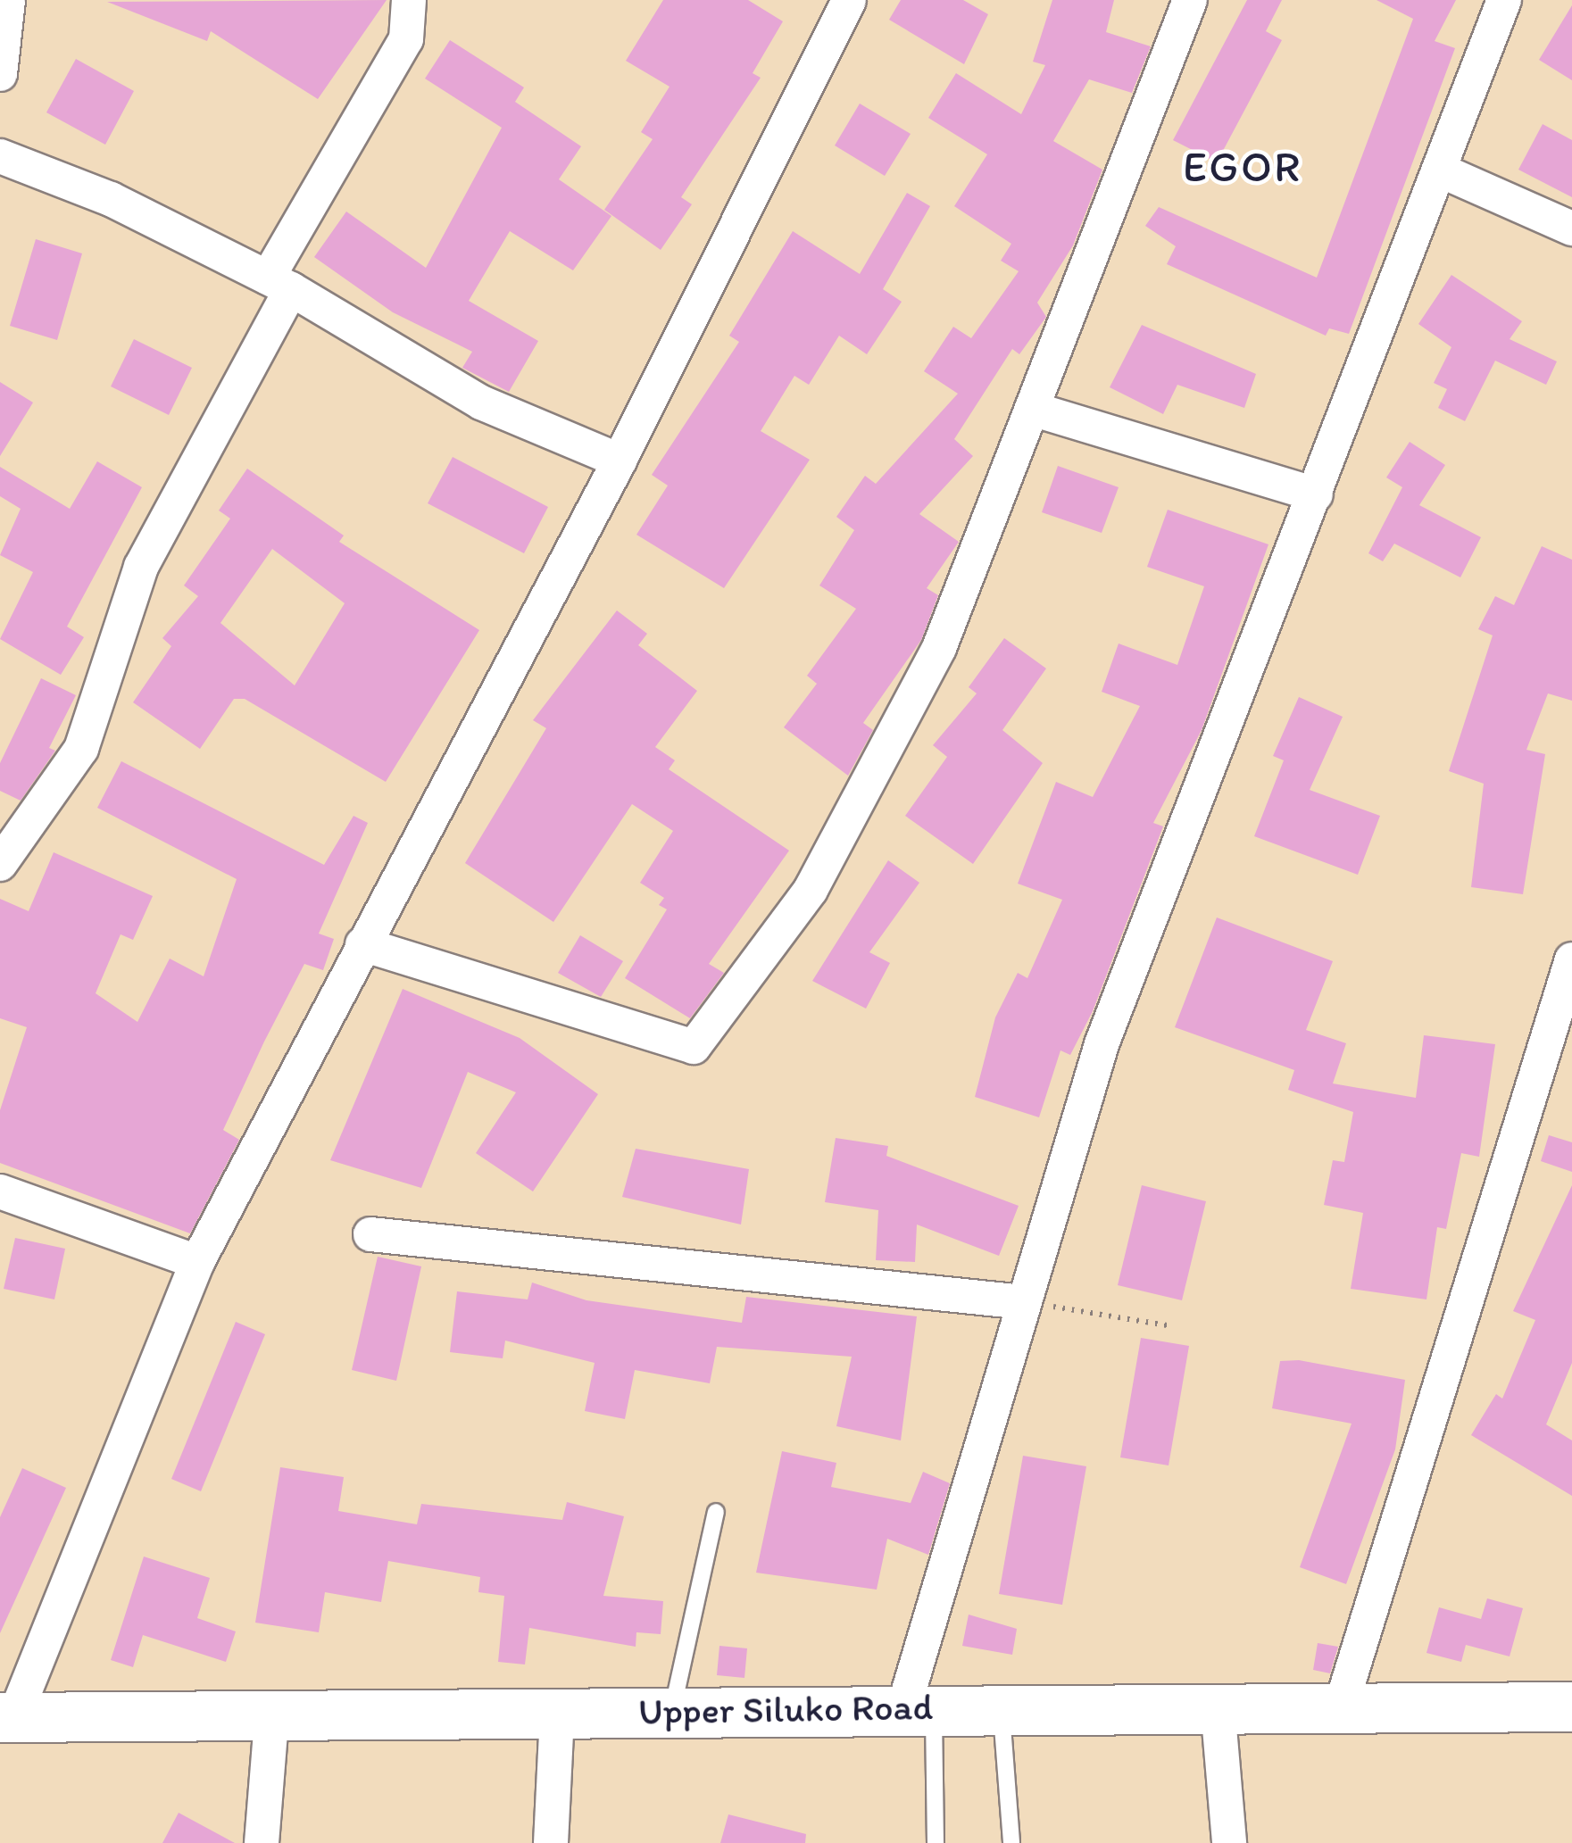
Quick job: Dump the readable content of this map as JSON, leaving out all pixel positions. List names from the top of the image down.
{
  "streets": {
    "main road": ["Upper Siluko Road"]
  },
  "districts": ["EGOR"]
}
